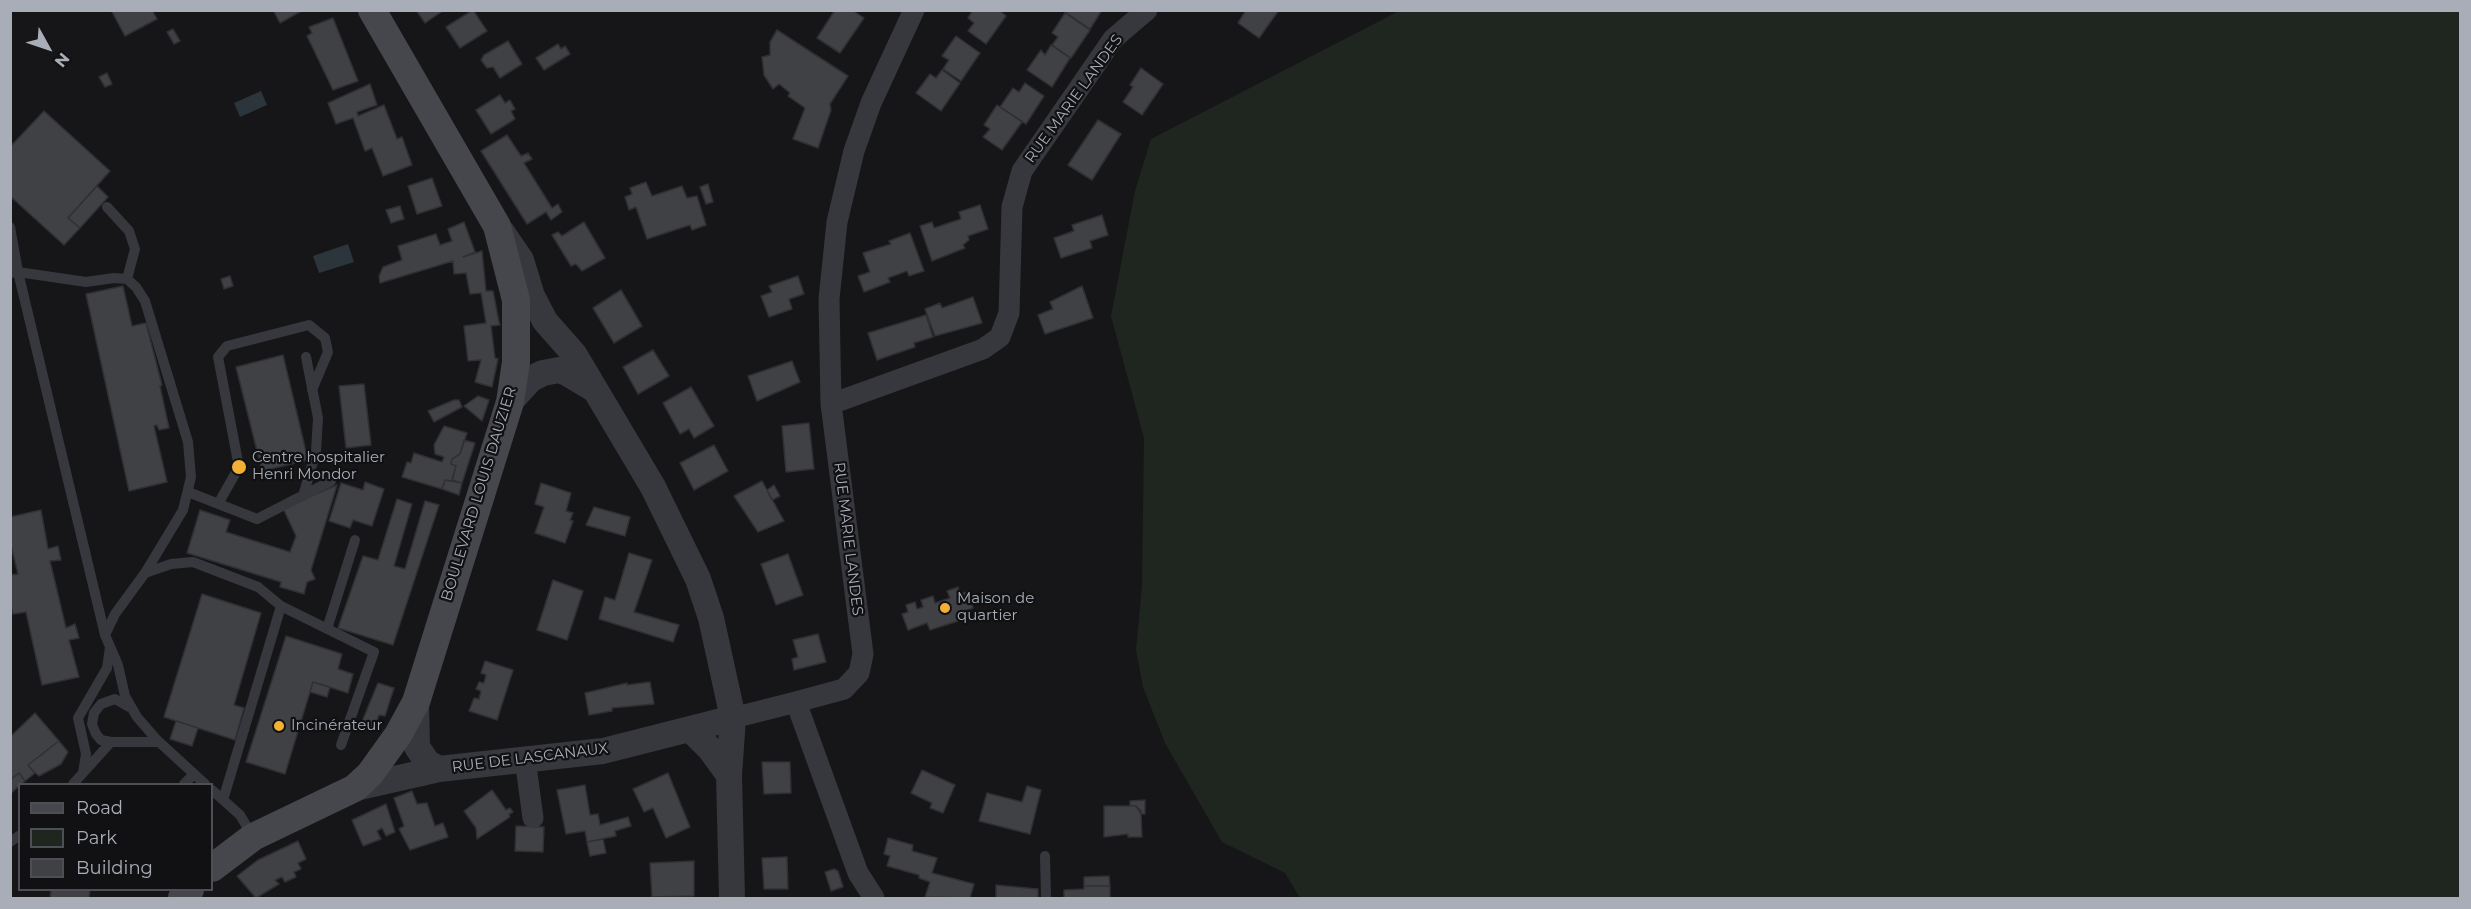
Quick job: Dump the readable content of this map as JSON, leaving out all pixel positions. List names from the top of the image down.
{
  "streets": {
    "main road": ["BOULEVARD LOUIS DAUZIER"],
    "street": ["RUE MARIE LANDES", "RUE DE LASCANAUX"]
  },
  "crossings": [
    ["BOULEVARD LOUIS DAUZIER", "RUE DE LASCANAUX"]
  ],
  "places": ["Centre hospitalier Henri Mondor", "Maison de quartier", "Incinérateur"],
  "legend": ["Road", "Park", "Building"],
  "north": "bottom right"
}
